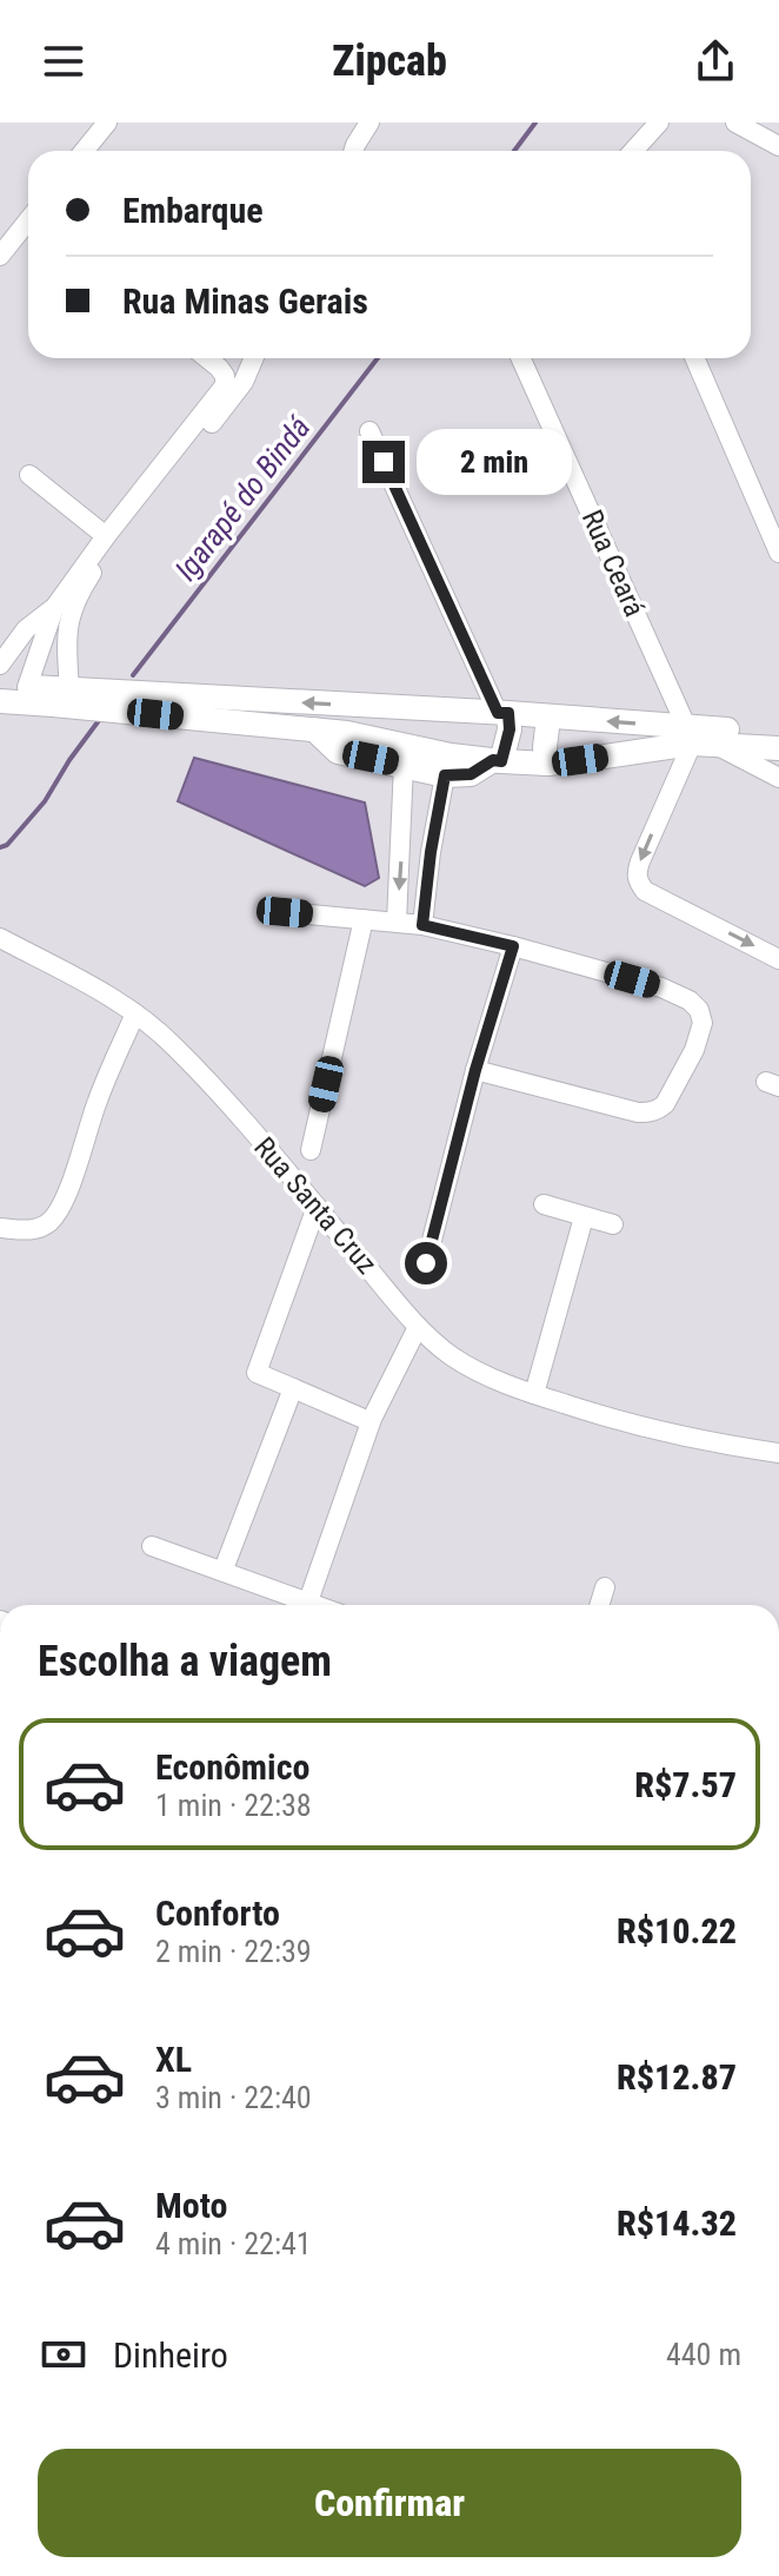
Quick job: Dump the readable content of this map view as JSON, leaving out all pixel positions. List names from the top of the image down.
{
  "streets": {
    "street": ["Rua Ceará", "Rua Santa Cruz"]
  },
  "water": ["Igarapé do Bindá"],
  "page": {
    "header": "Zipcab",
    "banner": ["Embarque", "Rua Minas Gerais"],
    "bubble": "2 min",
    "heading": "Escolha a viagem",
    "list": [
      {
        "name": "Econômico",
        "note": "1 min · 22:38",
        "value": "R$7.57"
      },
      {
        "name": "Conforto",
        "note": "2 min · 22:39",
        "value": "R$10.22"
      },
      {
        "name": "XL",
        "note": "3 min · 22:40",
        "value": "R$12.87"
      },
      {
        "name": "Moto",
        "note": "4 min · 22:41",
        "value": "R$14.32"
      }
    ],
    "pay": ["Dinheiro", "440 m"],
    "buttons": "Confirmar"
  }
}
